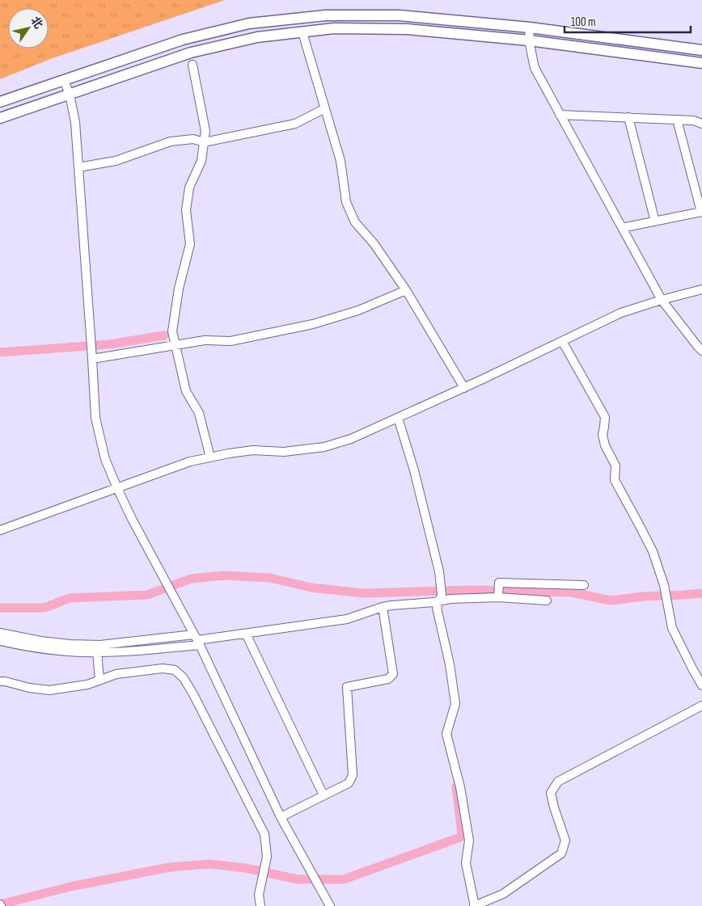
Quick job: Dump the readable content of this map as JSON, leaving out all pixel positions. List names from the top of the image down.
{
  "scale_bar": "100 m",
  "north": "top right"
}
